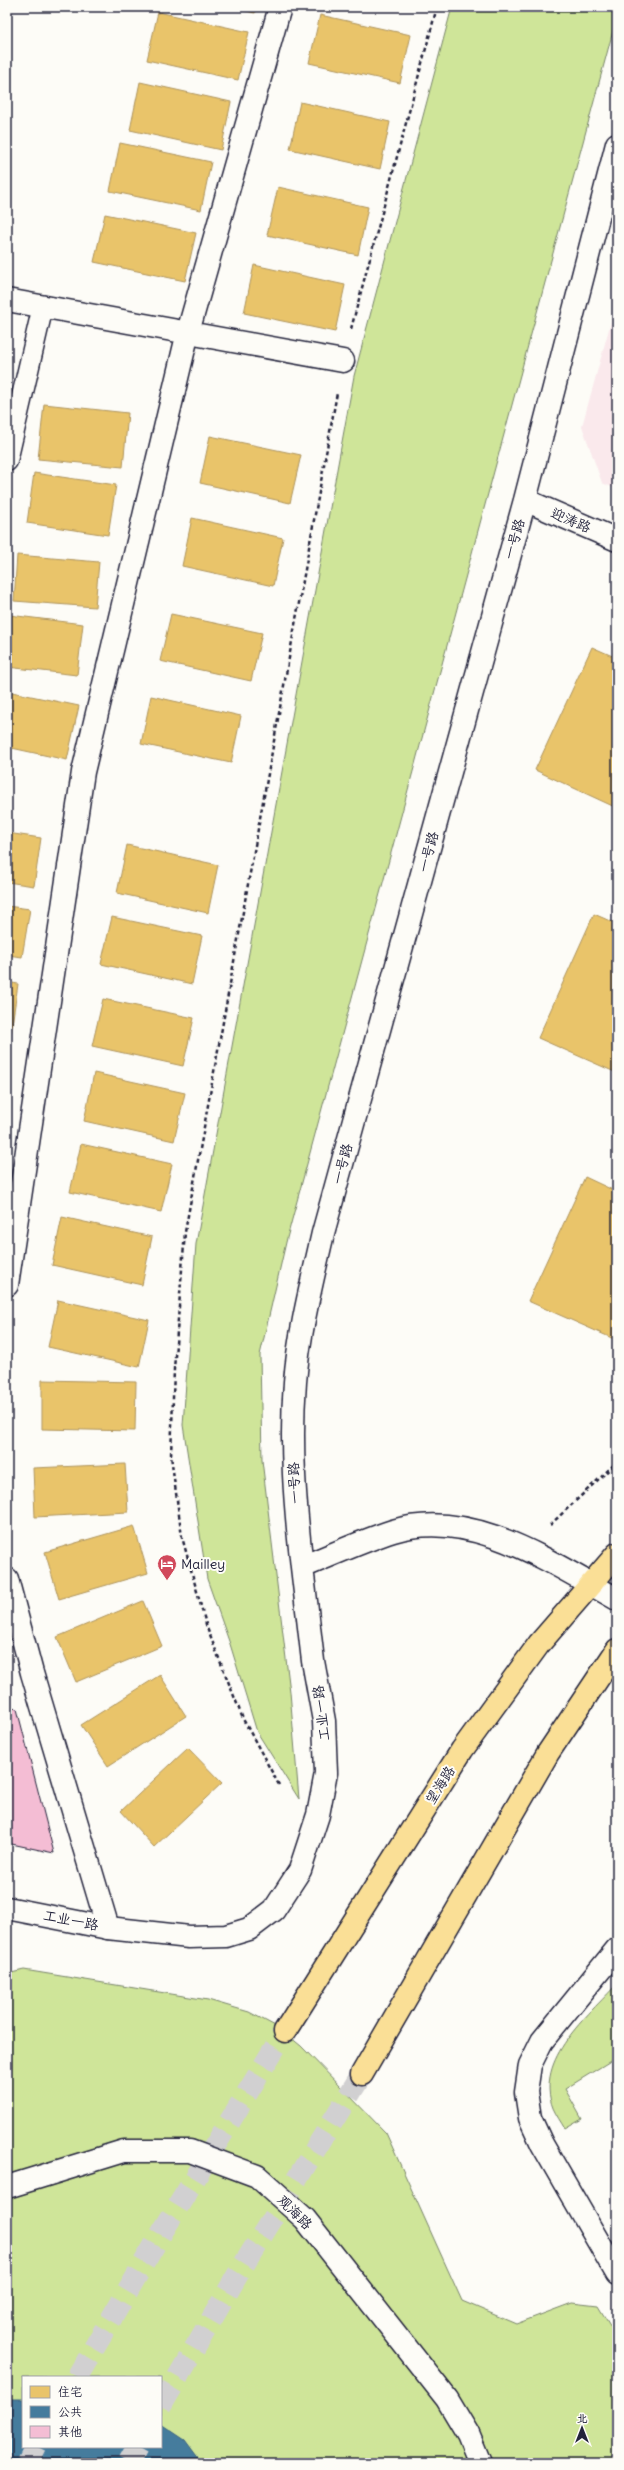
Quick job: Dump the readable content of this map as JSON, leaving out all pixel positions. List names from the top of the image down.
{
  "streets": {
    "main road": ["望海路"],
    "street": [
      "迎涛路",
      "一号路",
      "工业一路",
      "观海路"
    ]
  },
  "crossings": [
    ["迎涛路", "一号路"],
    ["一号路", "工业一路"]
  ],
  "places": {
    "hotel": ["Mailley"]
  },
  "legend": ["住宅", "公共", "其他"],
  "north": "top"
}
